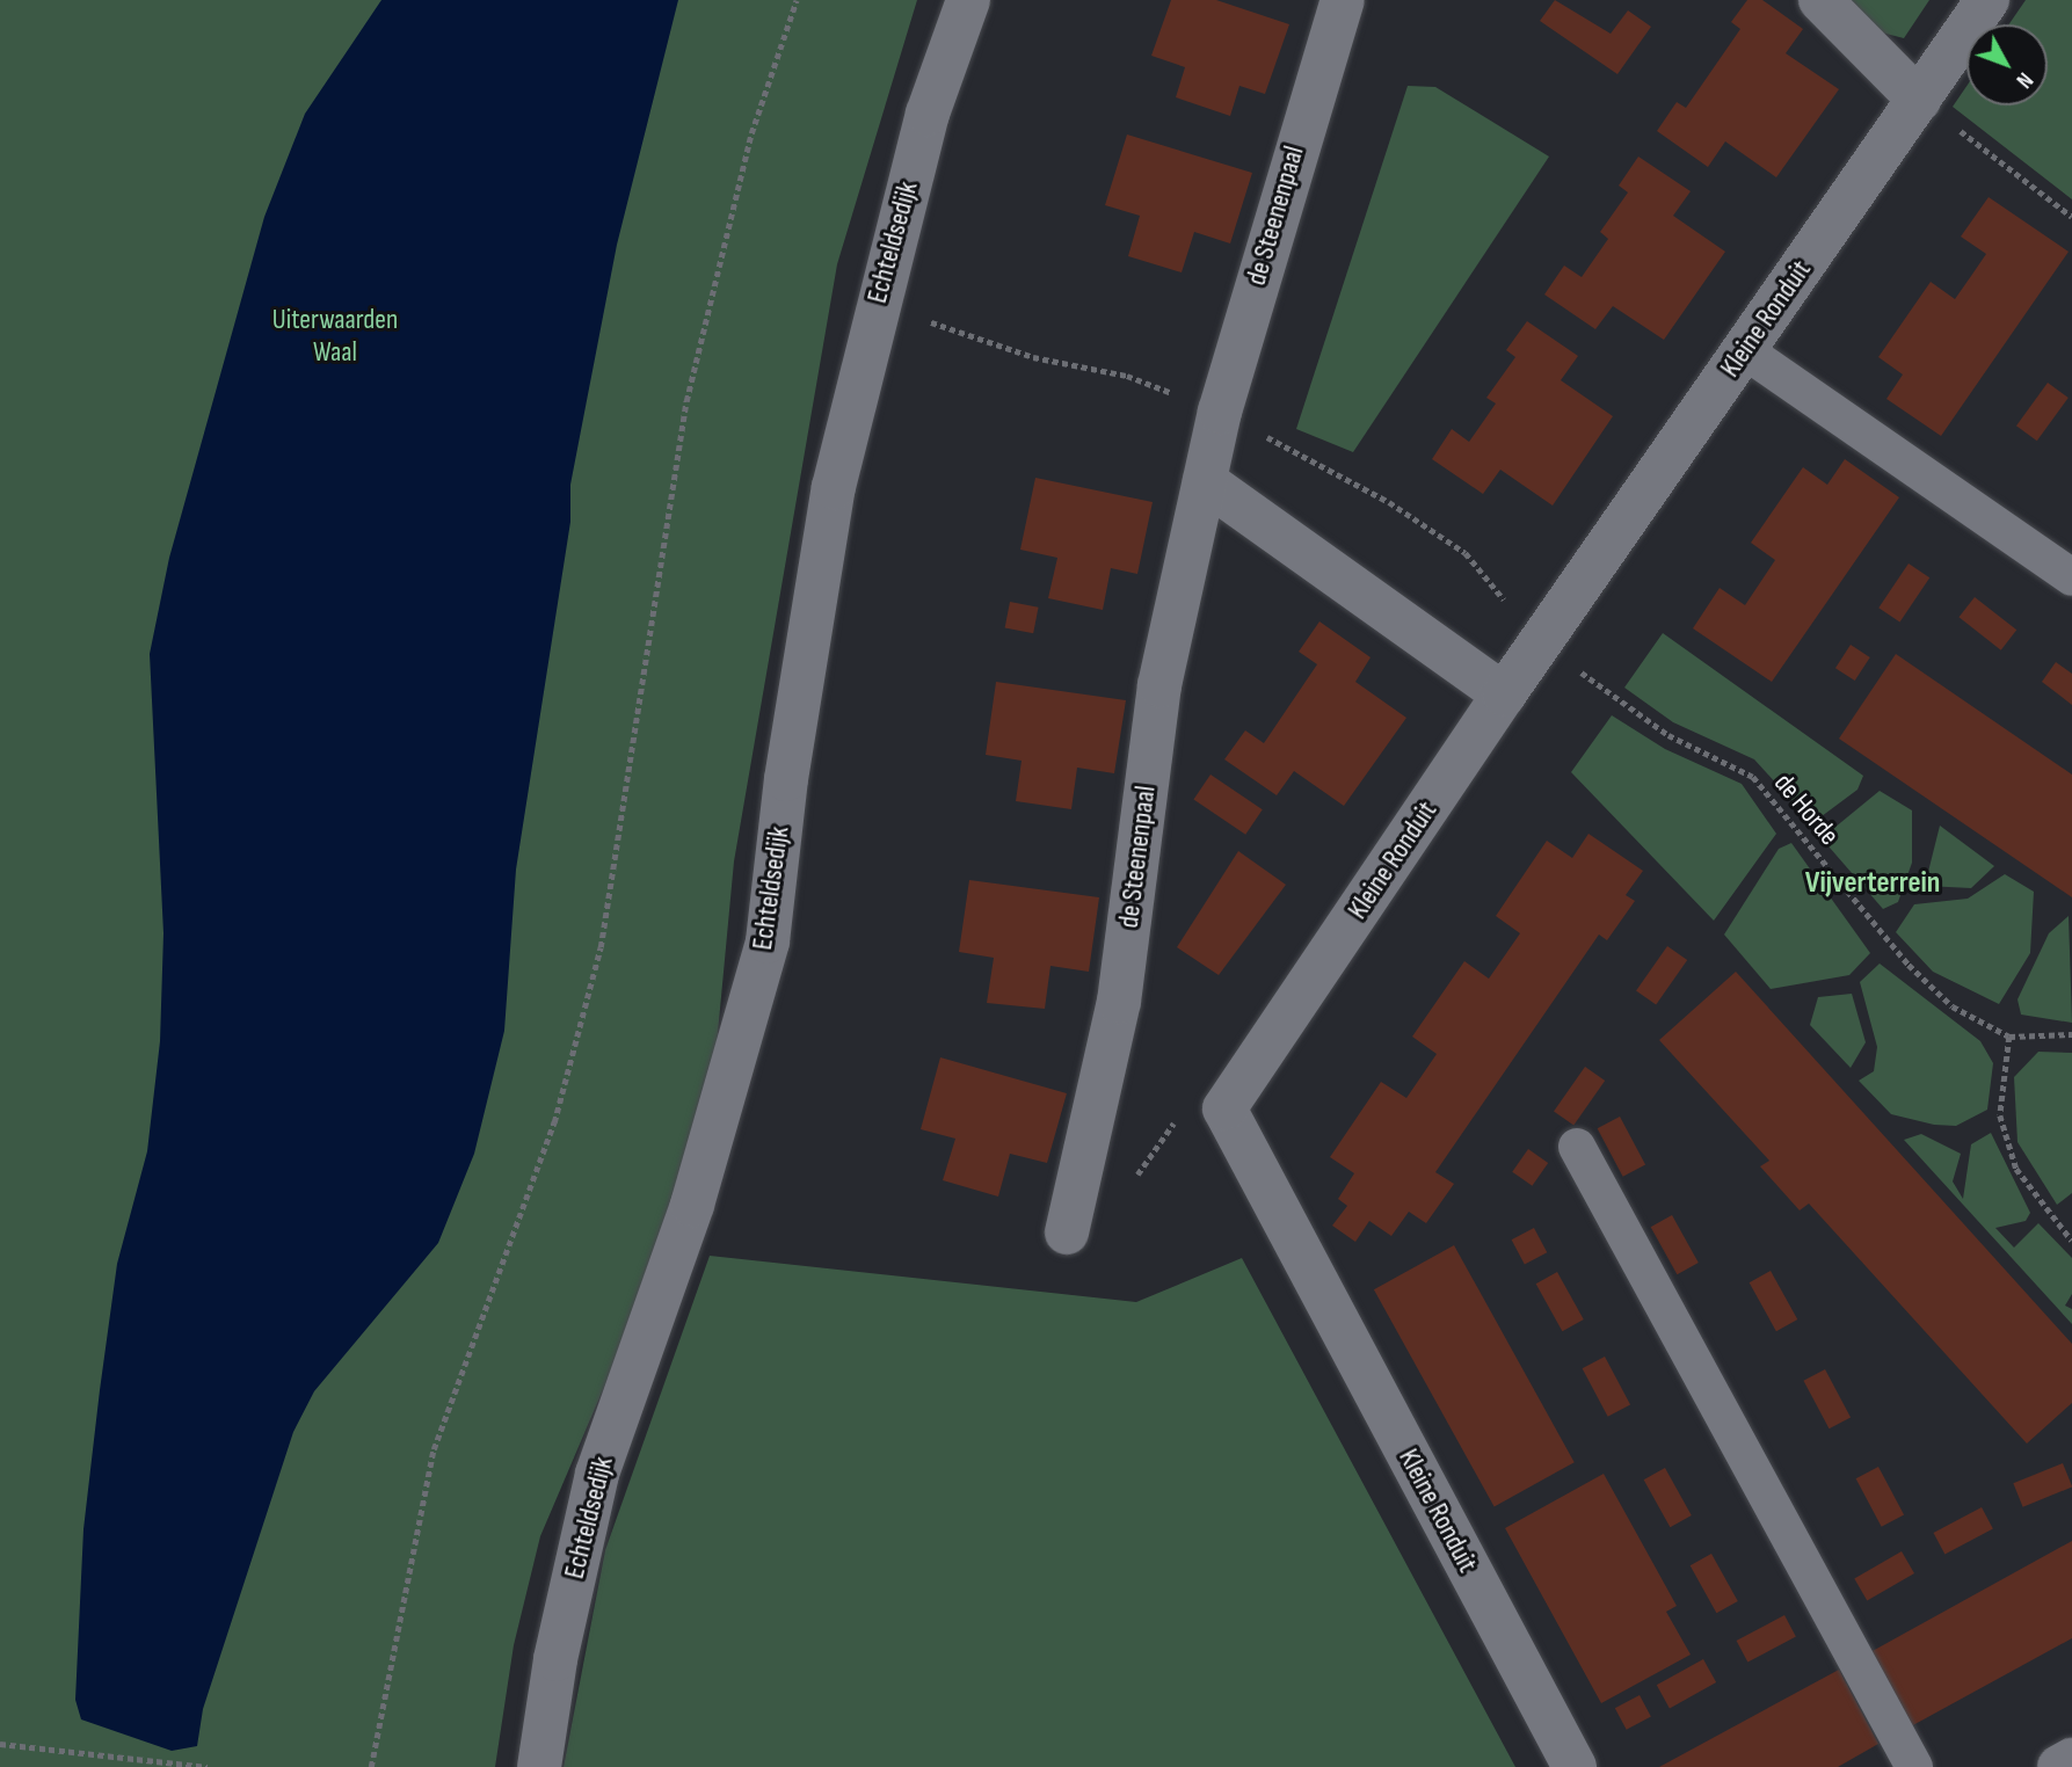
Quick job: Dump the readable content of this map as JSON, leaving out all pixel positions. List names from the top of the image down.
{
  "streets": {
    "street": ["de Steenenpaal", "Echteldsedijk", "Kleine Ronduit"],
    "path": ["de Horde"]
  },
  "crossings": [
    ["Kleine Ronduit", "de Horde"]
  ],
  "districts": ["Vijverterrein"],
  "parks": ["Uiterwaarden Waal"],
  "north": "bottom right"
}
